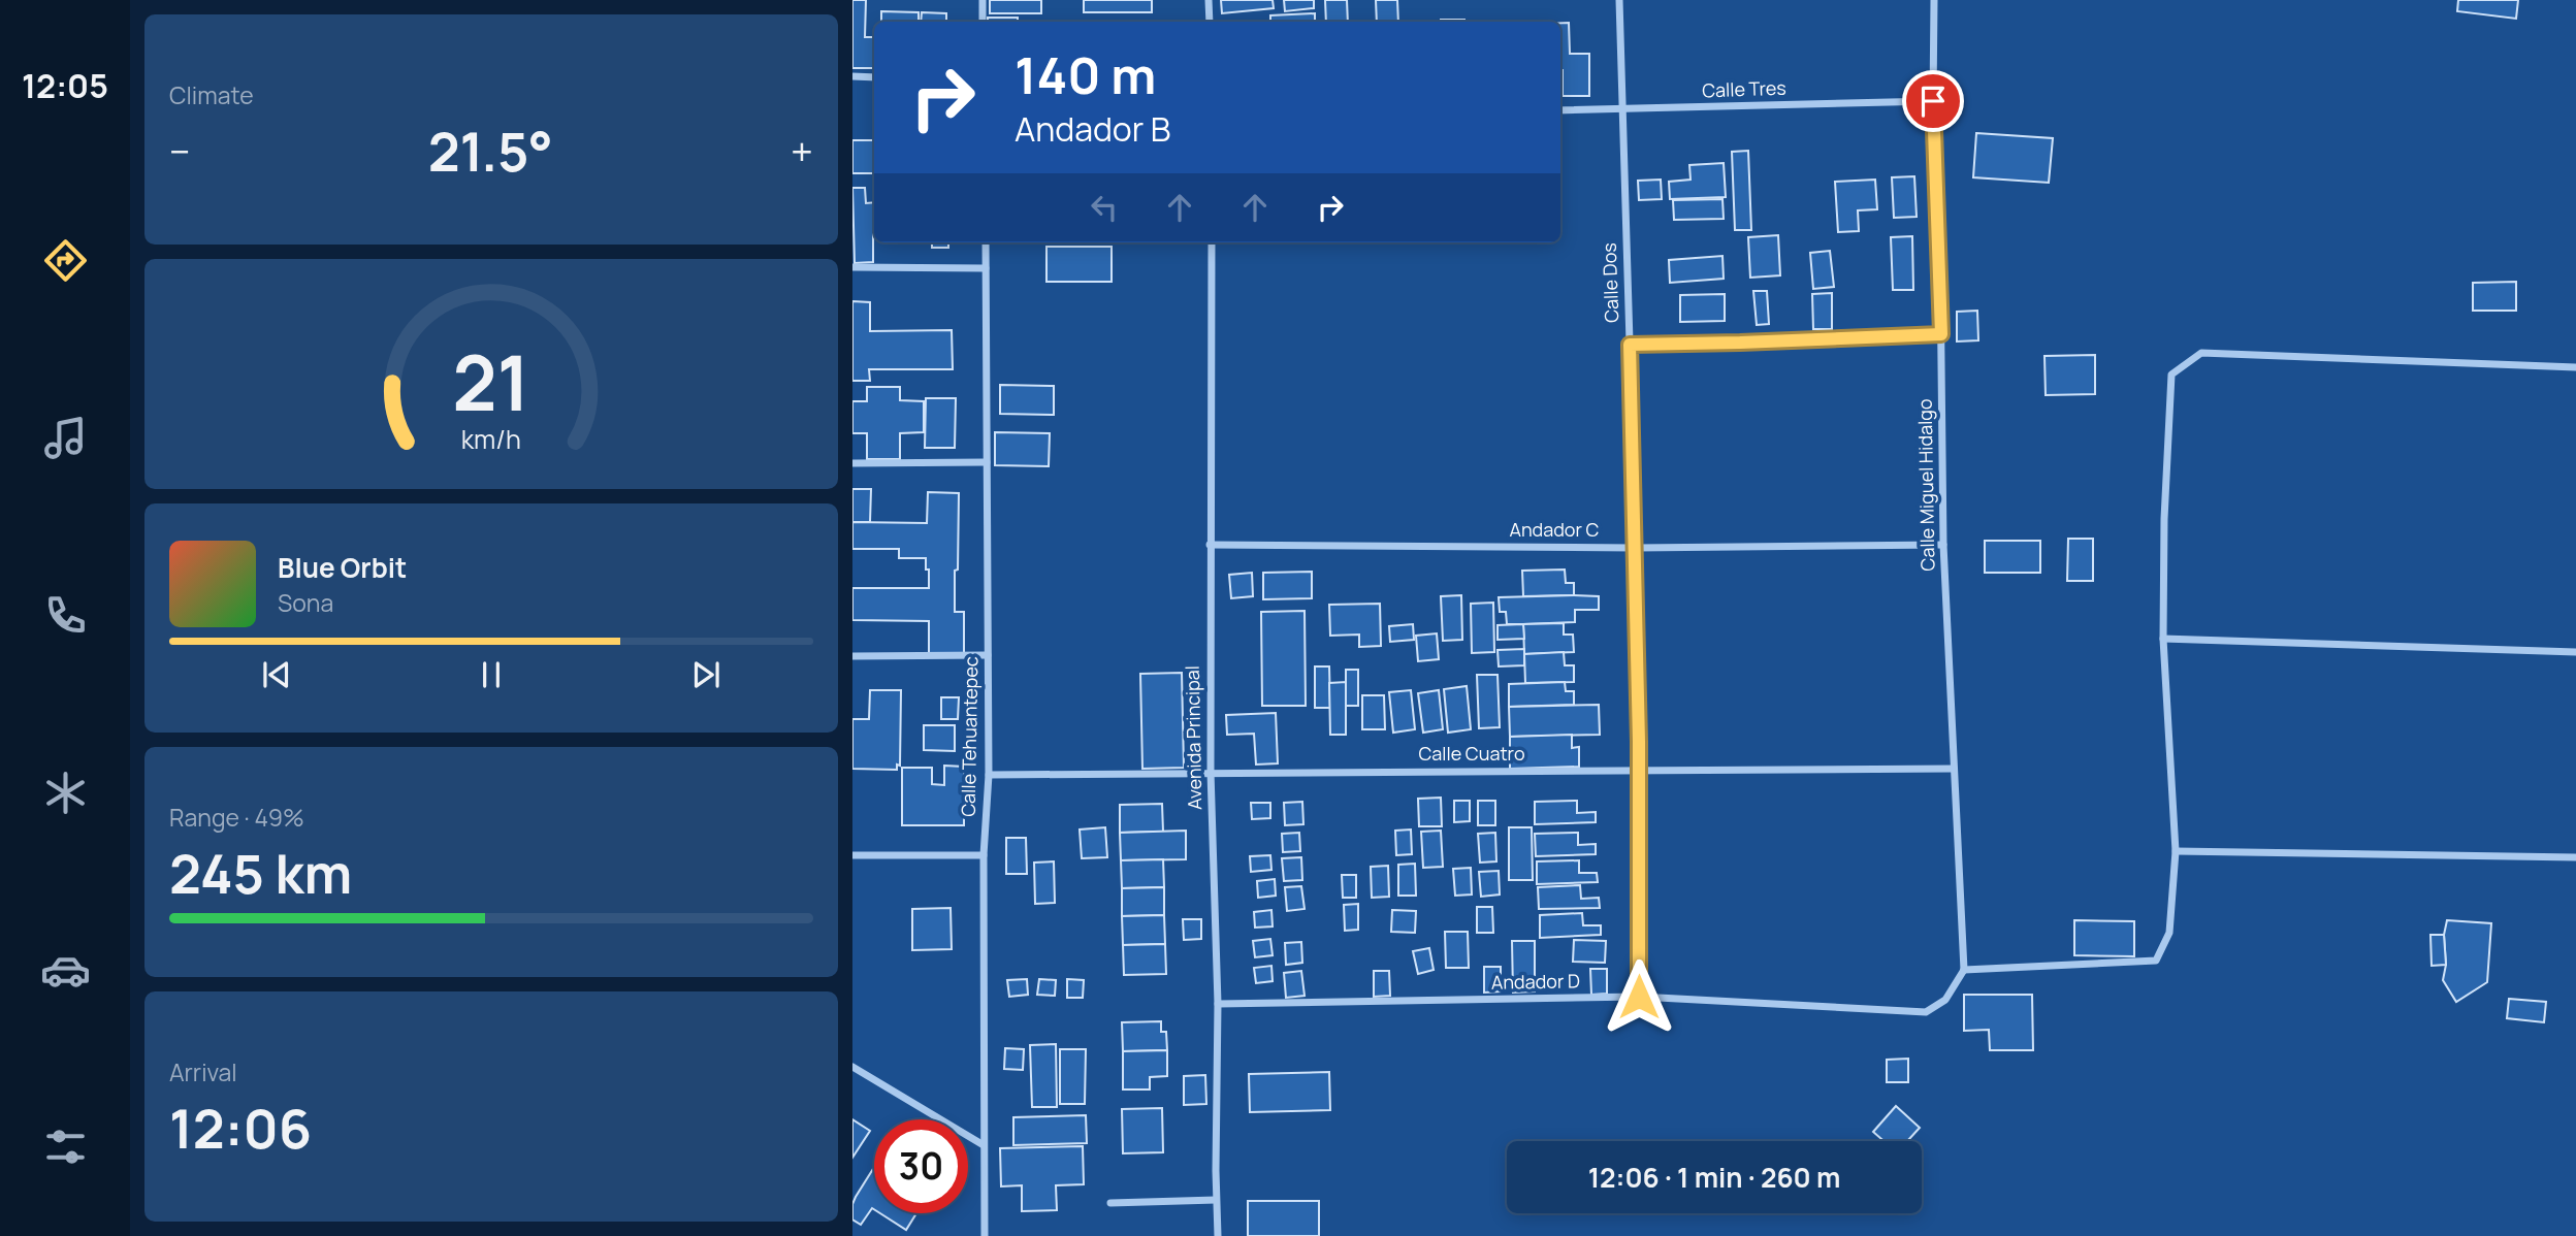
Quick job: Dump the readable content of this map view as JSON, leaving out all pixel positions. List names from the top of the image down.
{
  "streets": {
    "street": [
      "Calle Tres",
      "Calle Dos",
      "Calle Miguel Hidalgo",
      "Andador C",
      "Calle Tehuantepec",
      "Avenida Principal",
      "Calle Cuatro",
      "Andador D"
    ]
  },
  "crossings": [
    ["Calle Tres", "Calle Dos"],
    ["Calle Tres", "Calle Miguel Hidalgo"],
    ["Calle Dos", "Andador C"],
    ["Calle Dos", "Calle Cuatro"],
    ["Calle Dos", "Andador D"],
    ["Calle Miguel Hidalgo", "Andador C"],
    ["Calle Miguel Hidalgo", "Calle Cuatro"],
    ["Calle Miguel Hidalgo", "Andador D"],
    ["Andador C", "Avenida Principal"],
    ["Calle Tehuantepec", "Calle Cuatro"],
    ["Avenida Principal", "Calle Cuatro"],
    ["Avenida Principal", "Andador D"]
  ],
  "page": {
    "tabs": "12:05",
    "tile": [
      "Climate",
      ["Range · 49%", "245 km"],
      ["Arrival", "12:06"]
    ],
    "turn": ["140 m", "Andador B"],
    "heat": ["−", "21.5°", "+"],
    "song": ["Blue Orbit", "Sona"],
    "limit": "30",
    "trip": "12:06 · 1 min · 260 m",
    "gauge": ["21", "km/h"]
  }
}
